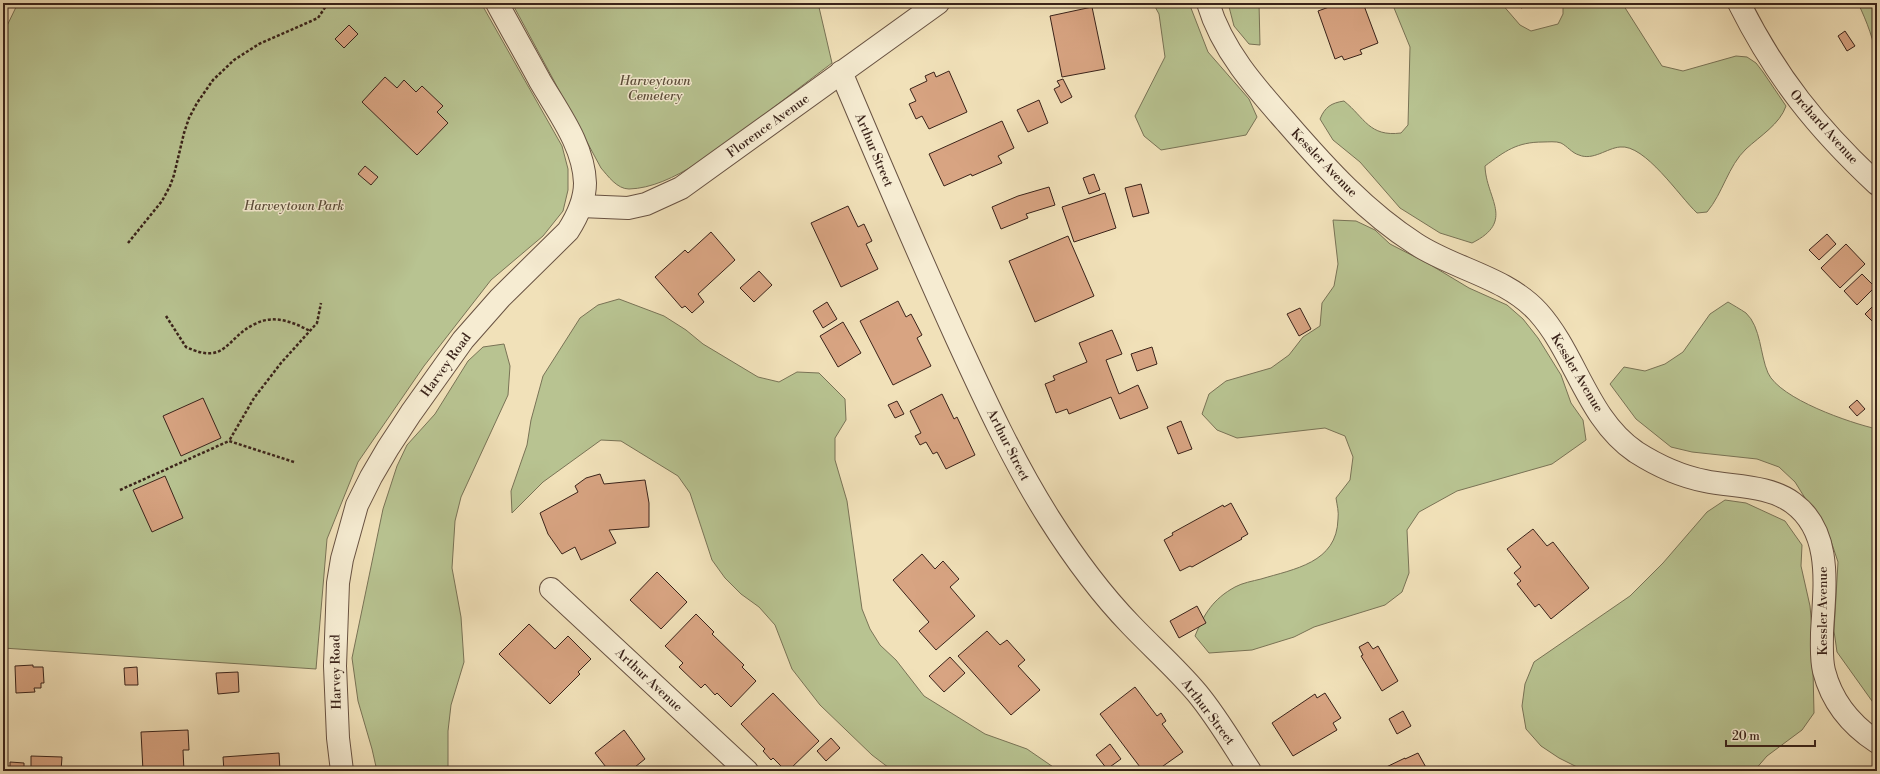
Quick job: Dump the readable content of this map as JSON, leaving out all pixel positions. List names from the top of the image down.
{
  "streets": {
    "street": [
      "Florence Avenue",
      "Orchard Avenue",
      "Arthur Street",
      "Kessler Avenue",
      "Harvey Road",
      "Arthur Avenue"
    ]
  },
  "crossings": [
    ["Florence Avenue", "Arthur Street"],
    ["Florence Avenue", "Harvey Road"]
  ],
  "parks": ["Harveytown Cemetery", "Harveytown Park"],
  "scale_bar": "20 m"
}
